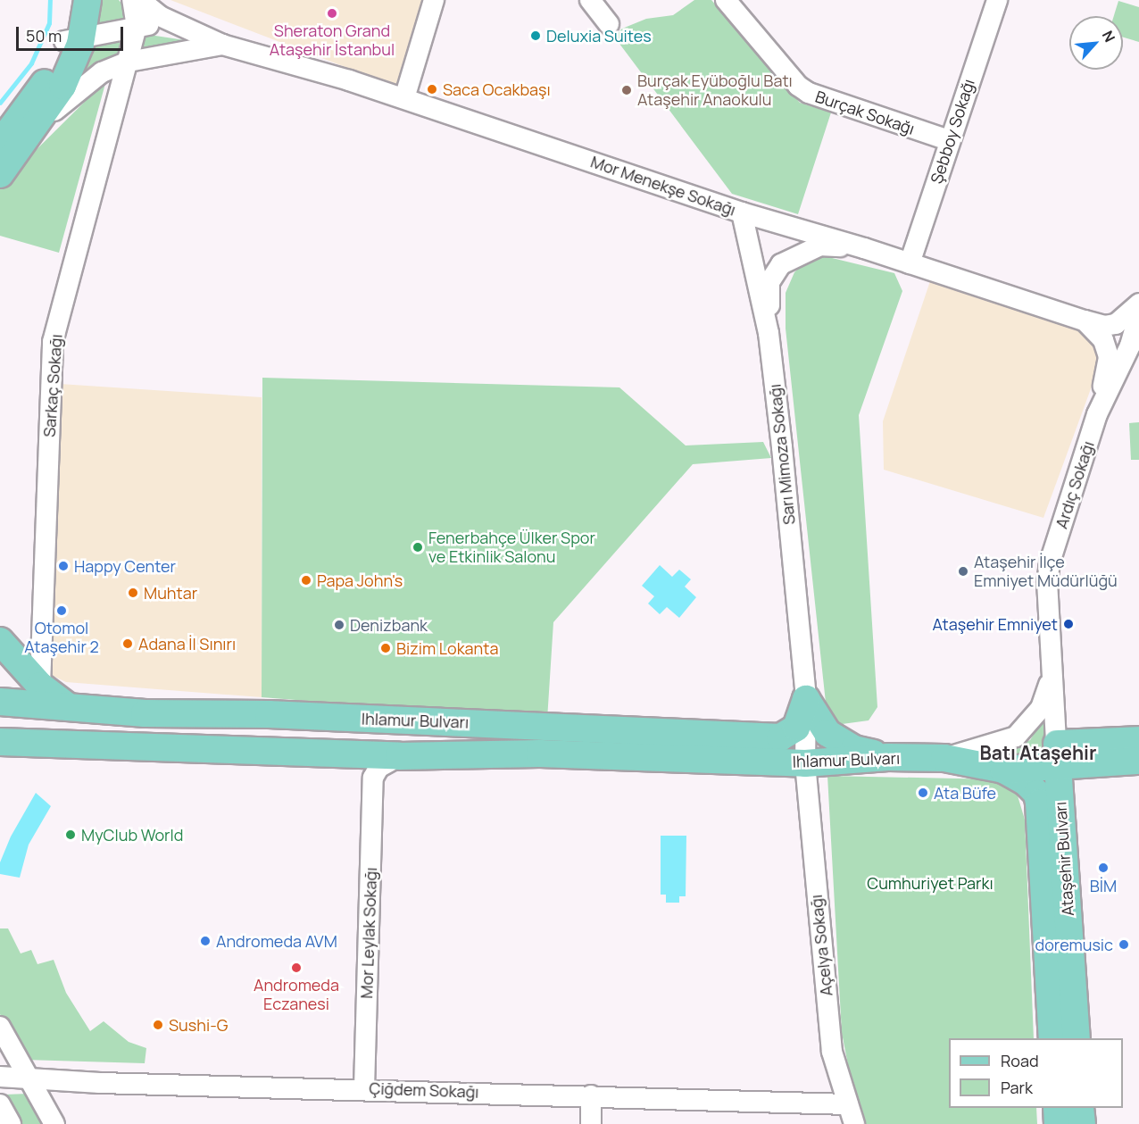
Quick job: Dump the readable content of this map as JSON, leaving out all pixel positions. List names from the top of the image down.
{
  "streets": {
    "main road": ["Ihlamur Bulvarı", "Ataşehir Bulvarı"],
    "street": [
      "Burçak Sokağı",
      "Şebboy Sokağı",
      "Mor Menekşe Sokağı",
      "Sarkaç Sokağı",
      "Sarı Mimoza Sokağı",
      "Ardıç Sokağı",
      "Mor Leylak Sokağı",
      "Açelya Sokağı",
      "Çiğdem Sokağı"
    ]
  },
  "crossings": [
    ["Burçak Sokağı", "Şebboy Sokağı"],
    ["Şebboy Sokağı", "Mor Menekşe Sokağı"],
    ["Mor Menekşe Sokağı", "Sarı Mimoza Sokağı"],
    ["Mor Menekşe Sokağı", "Ardıç Sokağı"],
    ["Sarı Mimoza Sokağı", "Ihlamur Bulvarı"],
    ["Sarı Mimoza Sokağı", "Açelya Sokağı"],
    ["Ardıç Sokağı", "Ihlamur Bulvarı"],
    ["Ardıç Sokağı", "Ataşehir Bulvarı"],
    ["Ihlamur Bulvarı", "Ataşehir Bulvarı"],
    ["Ihlamur Bulvarı", "Mor Leylak Sokağı"],
    ["Ihlamur Bulvarı", "Açelya Sokağı"],
    ["Mor Leylak Sokağı", "Çiğdem Sokağı"],
    ["Açelya Sokağı", "Çiğdem Sokağı"]
  ],
  "districts": ["Batı Ataşehir"],
  "parks": ["Cumhuriyet Parkı"],
  "places": [
    "Sheraton Grand Ataşehir İstanbul",
    "Deluxia Suites",
    "Saca Ocakbaşı",
    "Burçak Eyüboğlu Batı Ataşehir Anaokulu",
    "Fenerbahçe Ülker Spor ve Etkinlik Salonu",
    "Happy Center",
    "Ataşehir İlçe Emniyet Müdürlüğü",
    "Papa John's",
    "Muhtar",
    "Otomol Ataşehir 2",
    "Ataşehir Emniyet",
    "Denizbank",
    "Adana İl Sınırı",
    "Bizim Lokanta",
    "Ata Büfe",
    "MyClub World",
    "BİM",
    "Andromeda AVM",
    "doremusic",
    "Andromeda Eczanesi",
    "Sushi-G"
  ],
  "legend": ["Road", "Park"],
  "scale_bar": "50 m",
  "north": "top right"
}
